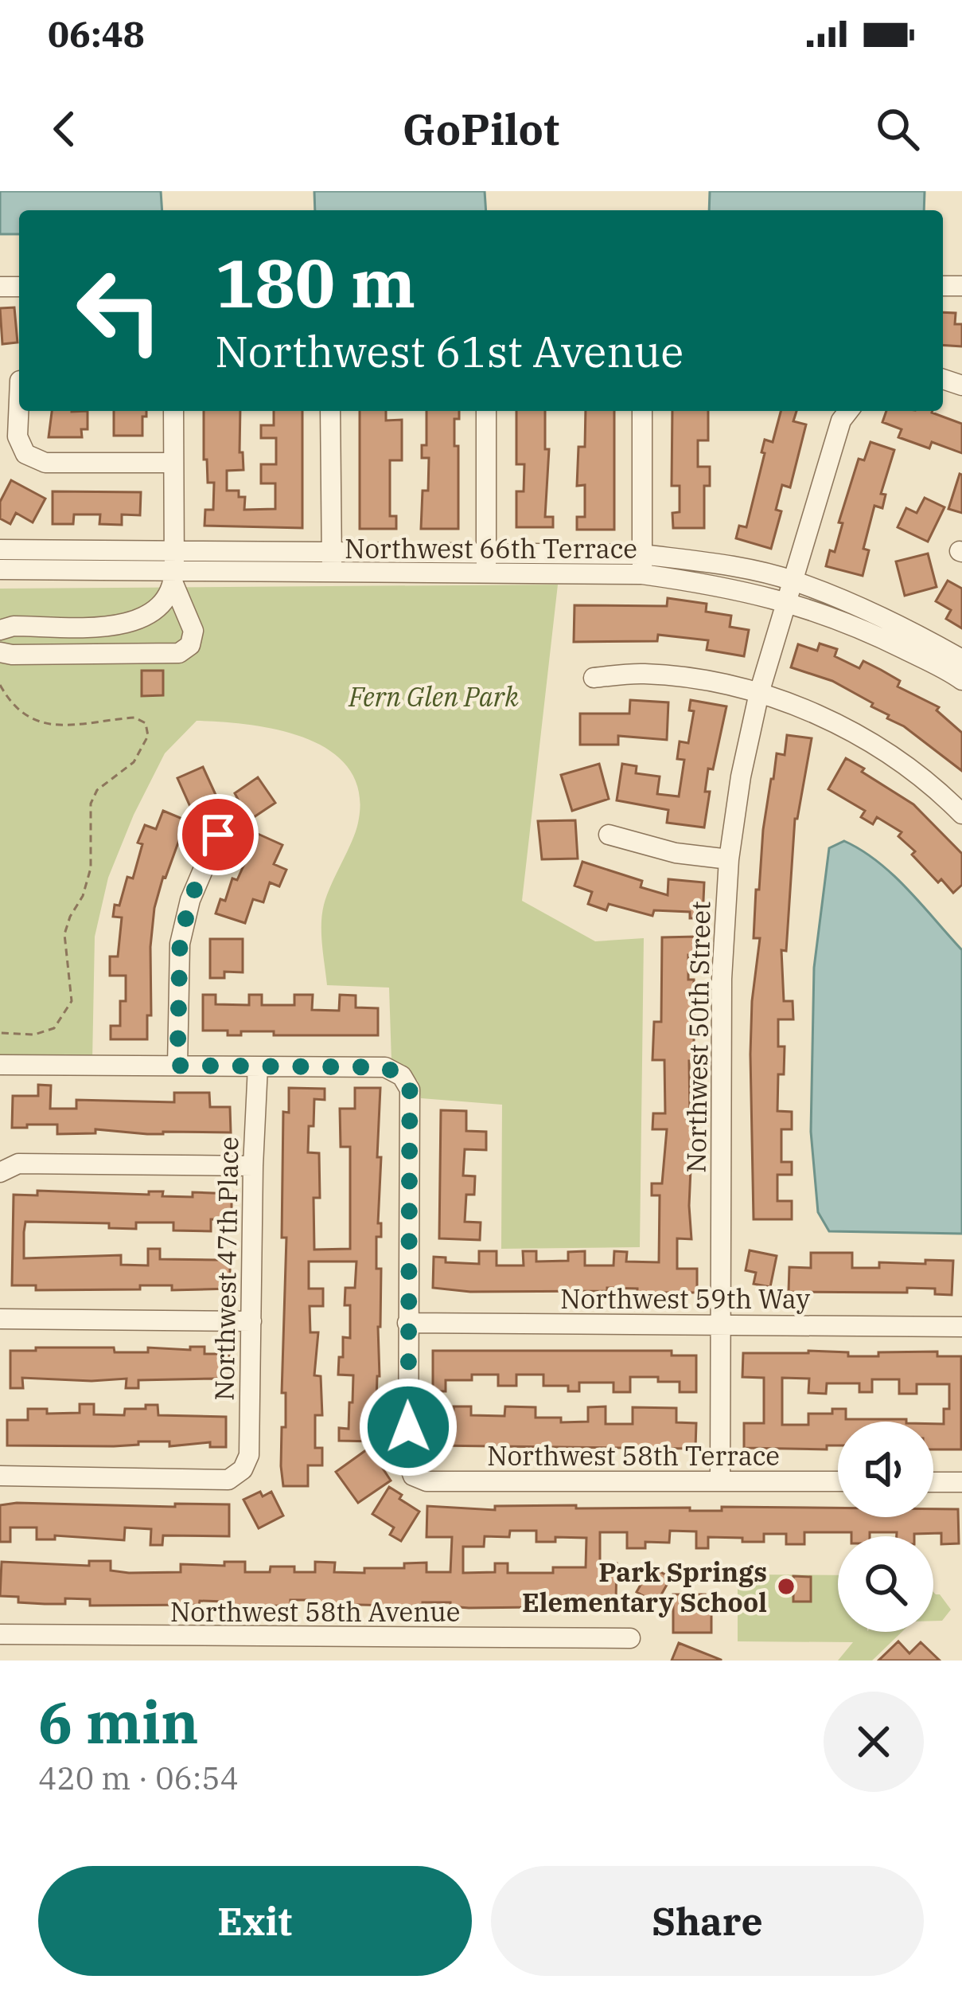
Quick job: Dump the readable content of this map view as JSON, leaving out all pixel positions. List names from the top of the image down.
{
  "streets": {
    "street": [
      "Northwest 66th Terrace",
      "Northwest 50th Street",
      "Northwest 47th Place",
      "Northwest 59th Way",
      "Northwest 58th Terrace",
      "Northwest 58th Avenue"
    ]
  },
  "crossings": [
    ["Northwest 66th Terrace", "Northwest 50th Street"],
    ["Northwest 50th Street", "Northwest 59th Way"],
    ["Northwest 50th Street", "Northwest 58th Terrace"],
    ["Northwest 59th Way", "Northwest 58th Terrace"]
  ],
  "parks": ["Fern Glen Park"],
  "places": ["Park Springs Elementary School"],
  "page": {
    "status": "06:48",
    "header": "GoPilot",
    "turn": ["180 m", "Northwest 61st Avenue"],
    "heading": ["6 min", "420 m · 06:54"],
    "buttons": ["Exit", "Share"]
  }
}
